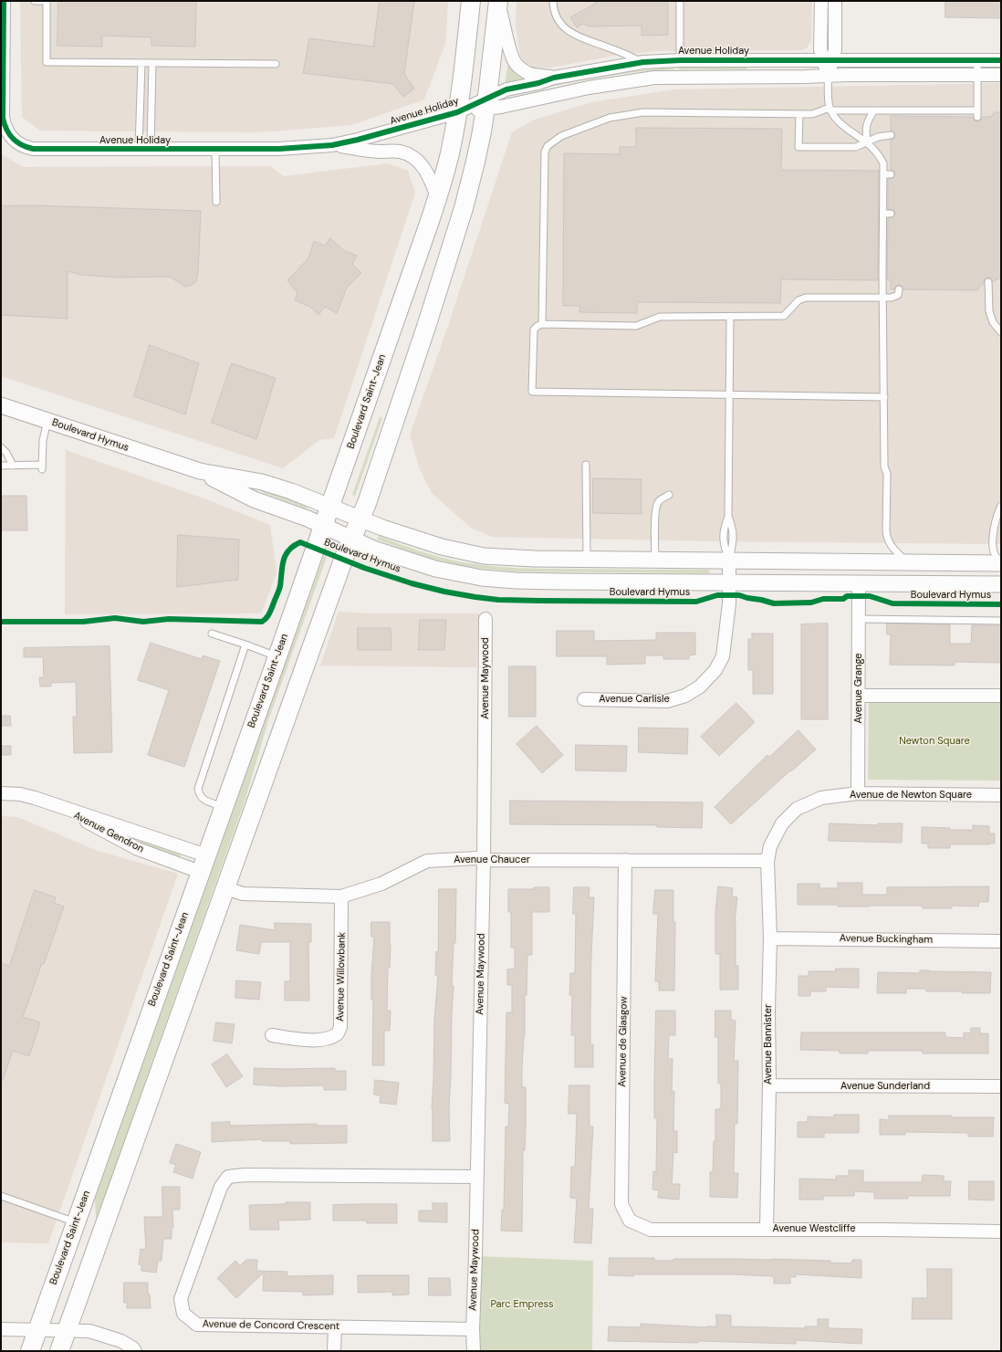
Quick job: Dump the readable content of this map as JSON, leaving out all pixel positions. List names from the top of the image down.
{
  "streets": {
    "main road": ["Boulevard Saint-Jean"],
    "street": [
      "Avenue Holiday",
      "Boulevard Hymus",
      "Avenue Maywood",
      "Avenue Grange",
      "Avenue Carlisle",
      "Avenue de Newton Square",
      "Avenue Gendron",
      "Avenue Chaucer",
      "Avenue Buckingham",
      "Avenue Willowbank",
      "Avenue de Glasgow",
      "Avenue Bannister",
      "Avenue Sunderland",
      "Avenue Westcliffe",
      "Avenue de Concord Crescent"
    ]
  },
  "crossings": [
    ["Avenue Holiday", "Boulevard Saint-Jean"],
    ["Boulevard Saint-Jean", "Boulevard Hymus"],
    ["Boulevard Saint-Jean", "Avenue Gendron"],
    ["Boulevard Hymus", "Avenue Grange"],
    ["Boulevard Hymus", "Avenue Carlisle"],
    ["Avenue Maywood", "Avenue Chaucer"],
    ["Avenue Maywood", "Avenue de Concord Crescent"],
    ["Avenue Grange", "Avenue de Newton Square"],
    ["Avenue de Newton Square", "Avenue Chaucer"],
    ["Avenue de Newton Square", "Avenue Bannister"],
    ["Avenue Chaucer", "Avenue Willowbank"],
    ["Avenue Chaucer", "Avenue de Glasgow"],
    ["Avenue Chaucer", "Avenue Bannister"],
    ["Avenue Buckingham", "Avenue Bannister"],
    ["Avenue de Glasgow", "Avenue Westcliffe"],
    ["Avenue Bannister", "Avenue Sunderland"],
    ["Avenue Bannister", "Avenue Westcliffe"]
  ],
  "parks": ["Newton Square", "Parc Empress"]
}
